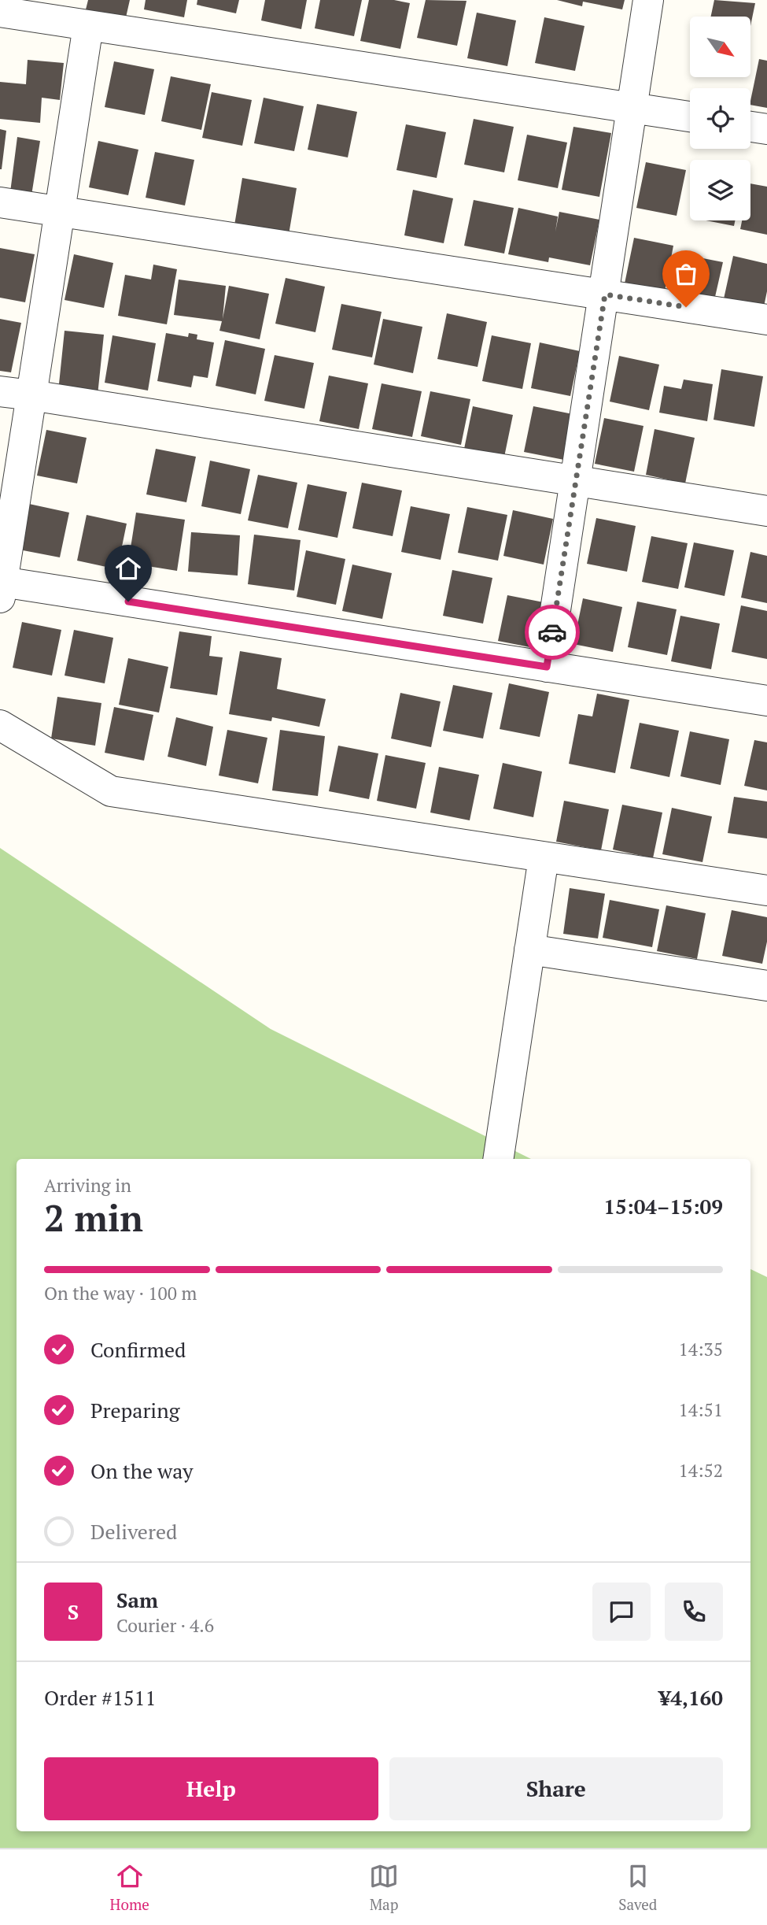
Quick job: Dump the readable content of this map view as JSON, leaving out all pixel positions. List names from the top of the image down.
{
  "north": "bottom right",
  "page": {
    "heading": ["2 min", "Arriving in", "15:04–15:09"],
    "panel": [
      "Sam",
      "Courier · 4.6",
      "Order #1511",
      "¥4,160"
    ],
    "bar": "On the way · 100 m",
    "list": [
      ["Confirmed", "14:35"],
      ["Preparing", "14:51"],
      ["On the way", "14:52"],
      "Delivered"
    ],
    "round": "S",
    "buttons": ["Help", "Share"],
    "tabs": ["Home", "Map", "Saved"]
  }
}
